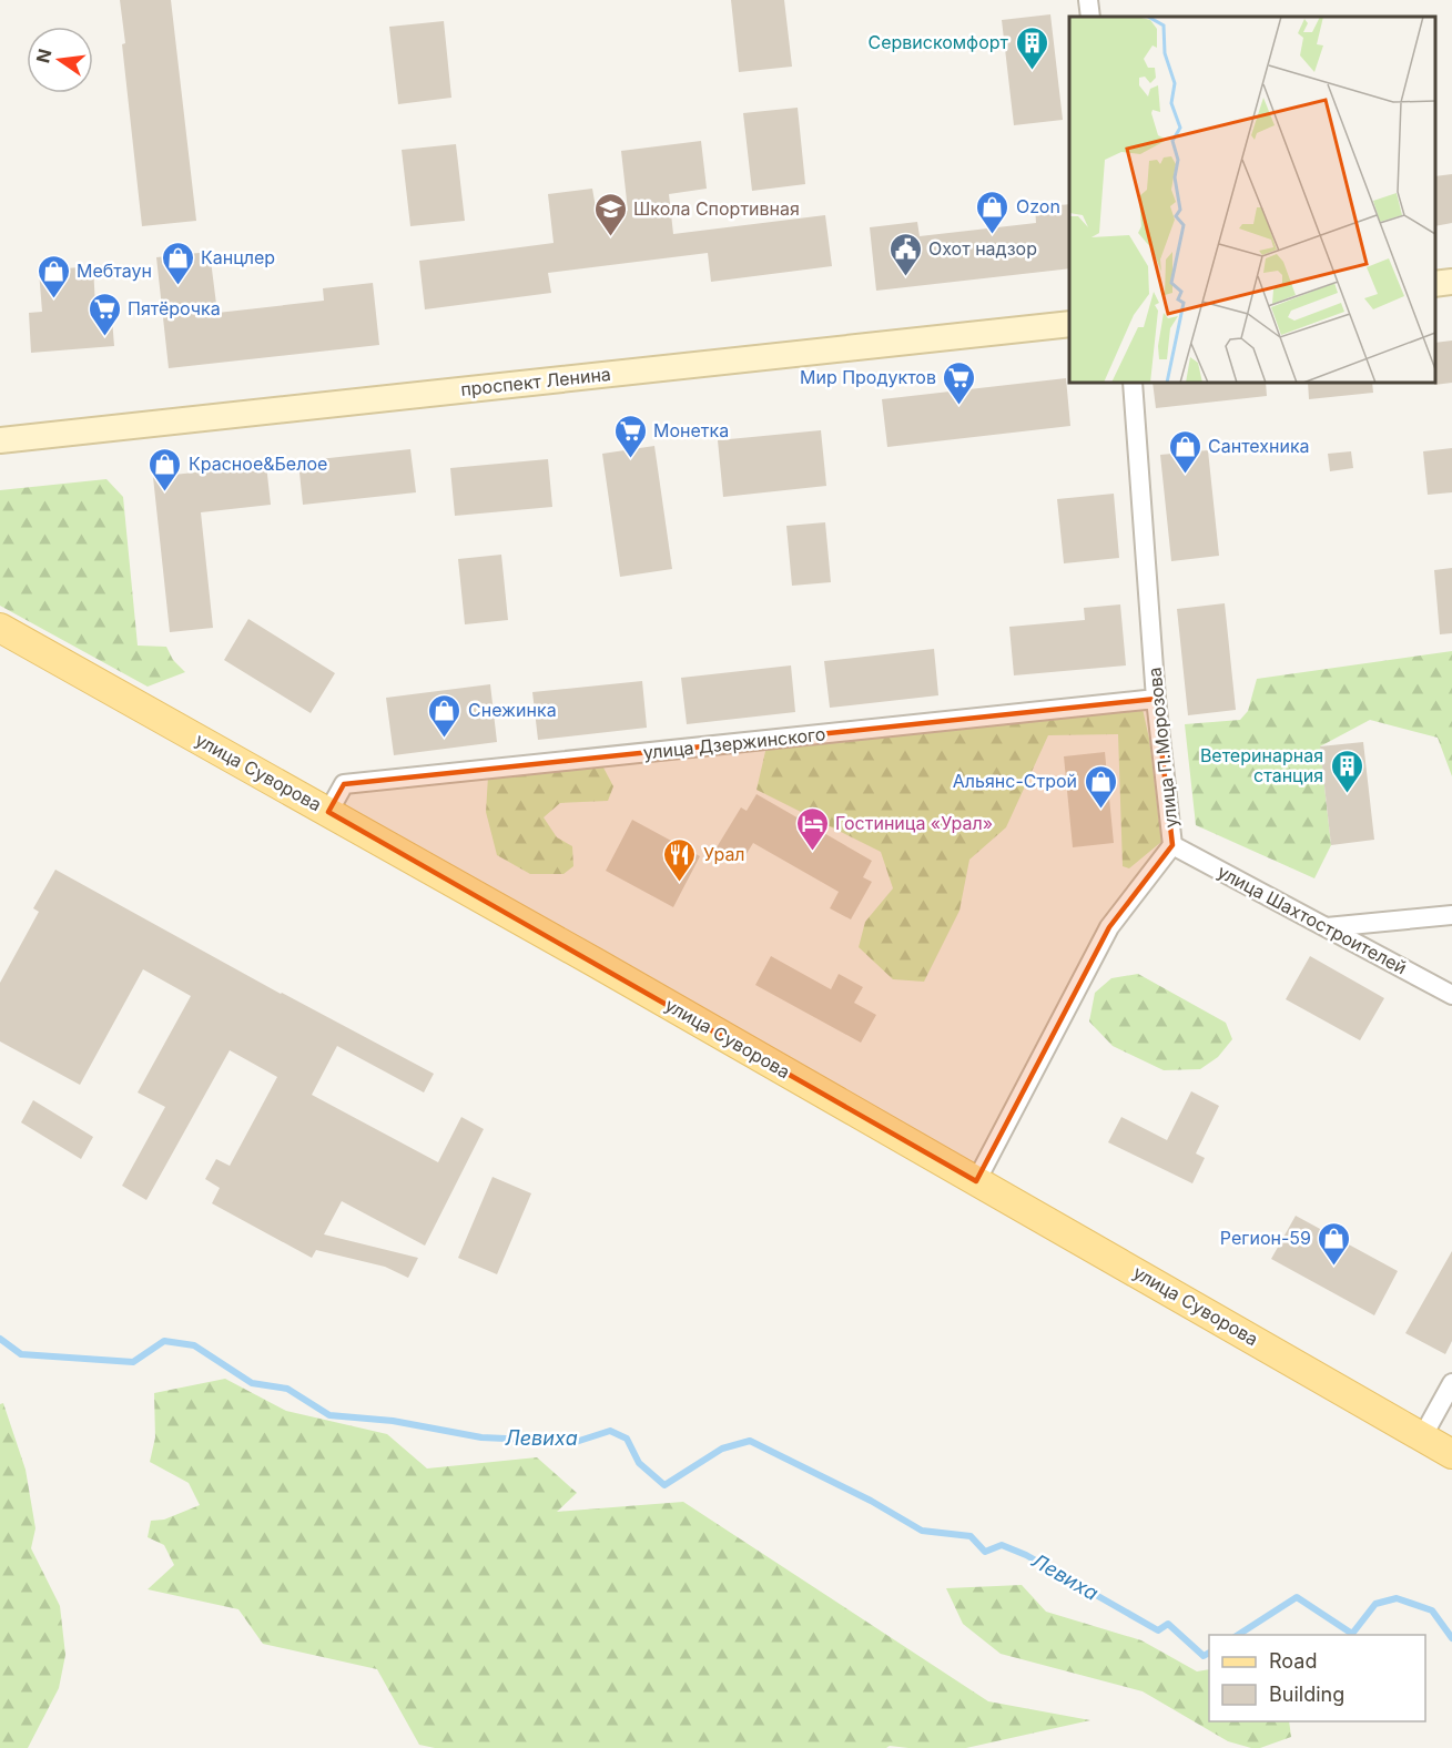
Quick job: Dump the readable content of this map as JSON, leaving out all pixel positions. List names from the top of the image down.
{
  "streets": {
    "main road": ["проспект Ленина", "улица Суворова"],
    "street": ["улица Дзержинского", "улица П.Морозова", "улица Шахтостроителей"]
  },
  "crossings": [
    ["улица Дзержинского", "улица П.Морозова"],
    ["улица Дзержинского", "улица Суворова"],
    ["улица П.Морозова", "улица Суворова"],
    ["улица П.Морозова", "улица Шахтостроителей"]
  ],
  "water": ["Левиха"],
  "places": {
    "building": ["Сервискомфорт", "Ветеринарная станция"],
    "shop": [
      "Ozon",
      "Канцлер",
      "Мебтаун",
      "Сантехника",
      "Красное&Белое",
      "Снежинка",
      "Альянс-Строй",
      "Регион-59"
    ],
    "school or university": ["Школа Спортивная"],
    "public building": ["Охот надзор"],
    "supermarket": ["Пятёрочка", "Мир Продуктов", "Монетка"],
    "hotel": ["Гостиница «Урал»"],
    "restaurant": ["Урал"]
  },
  "legend": ["Road", "Building"],
  "north": "left"
}
